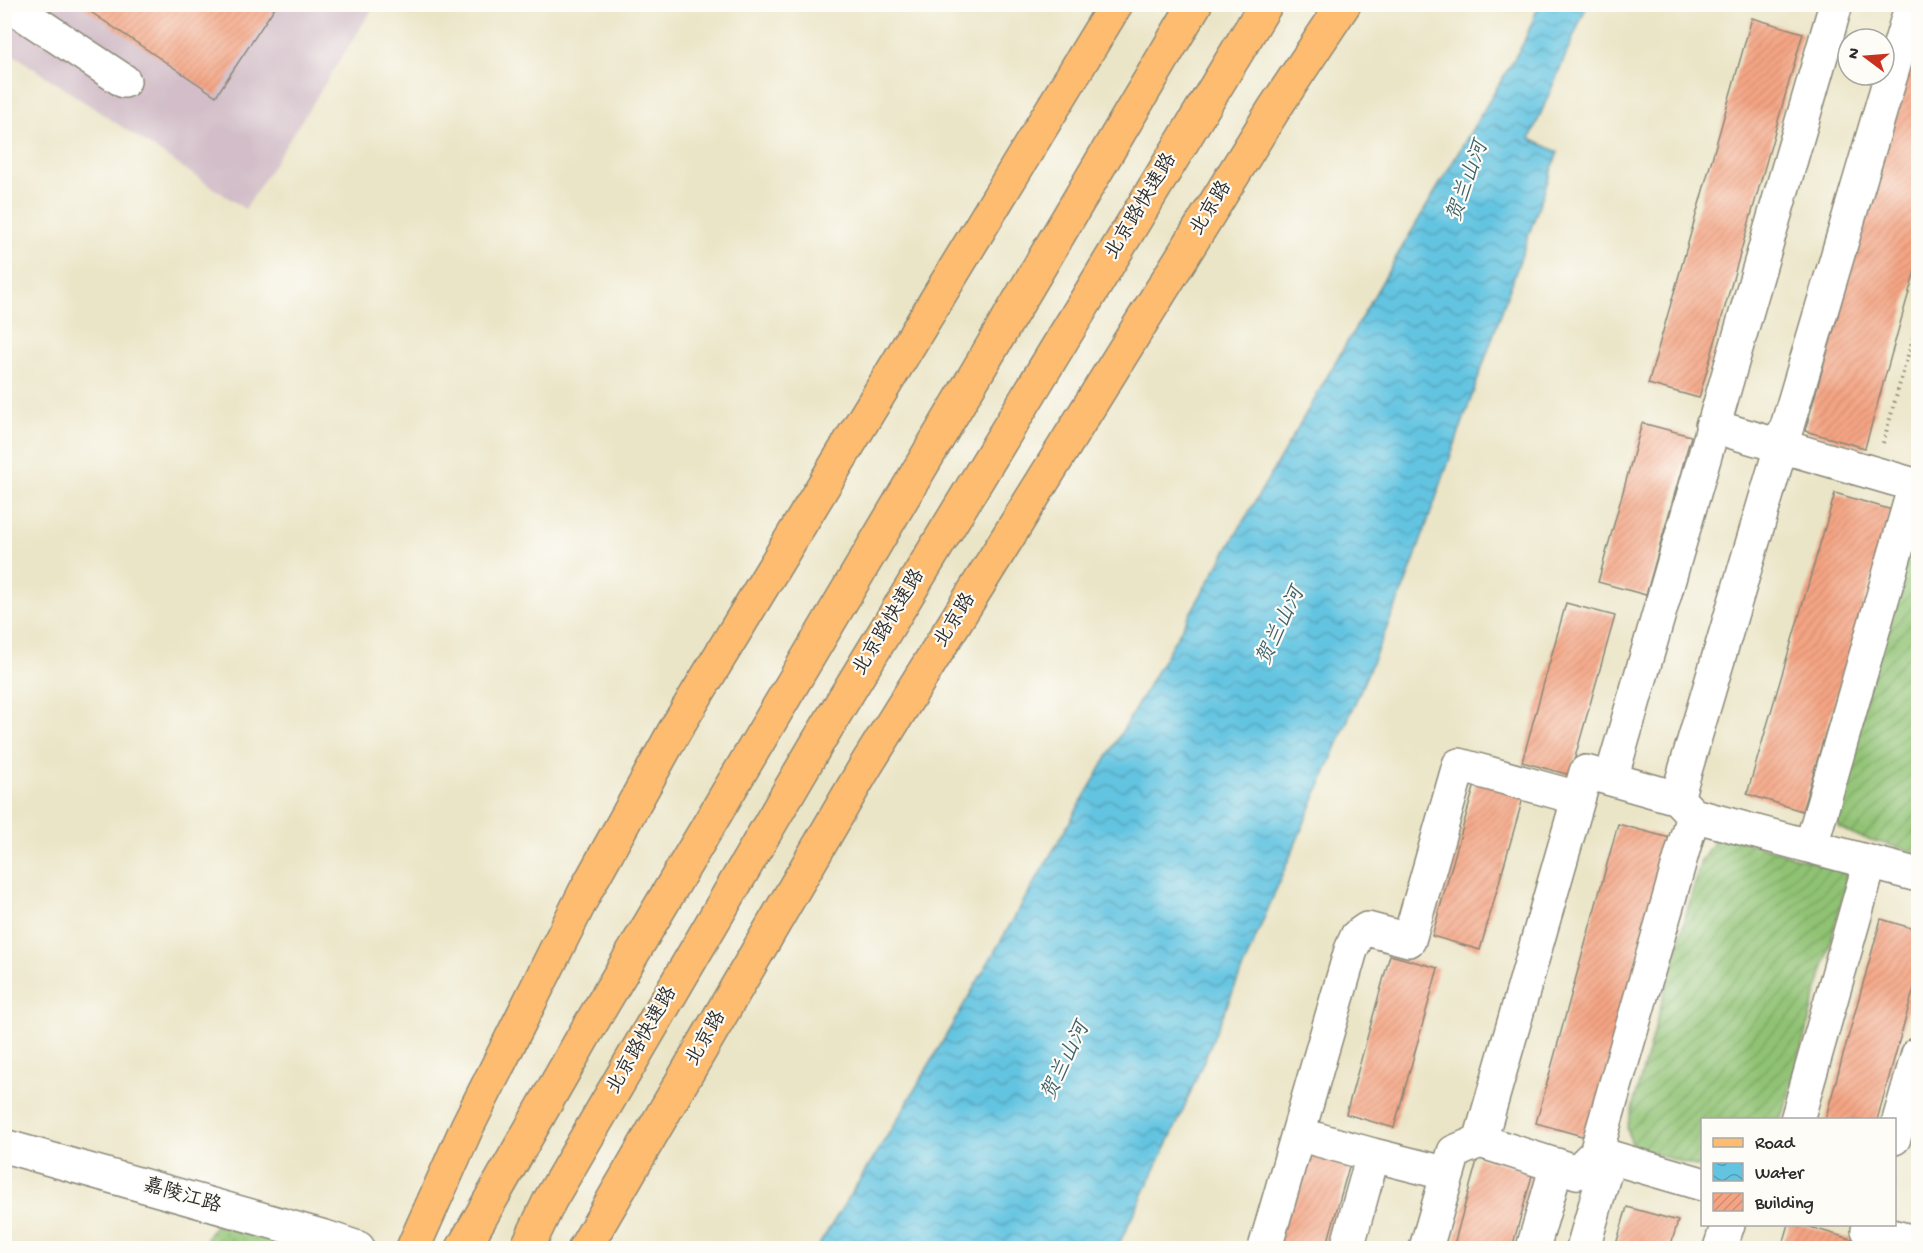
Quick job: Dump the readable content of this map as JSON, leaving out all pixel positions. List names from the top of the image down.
{
  "streets": {
    "main road": ["北京路快速路", "北京路"],
    "street": ["嘉陵江路"]
  },
  "water": ["贺兰山河"],
  "legend": ["Road", "Water", "Building"],
  "north": "left"
}
